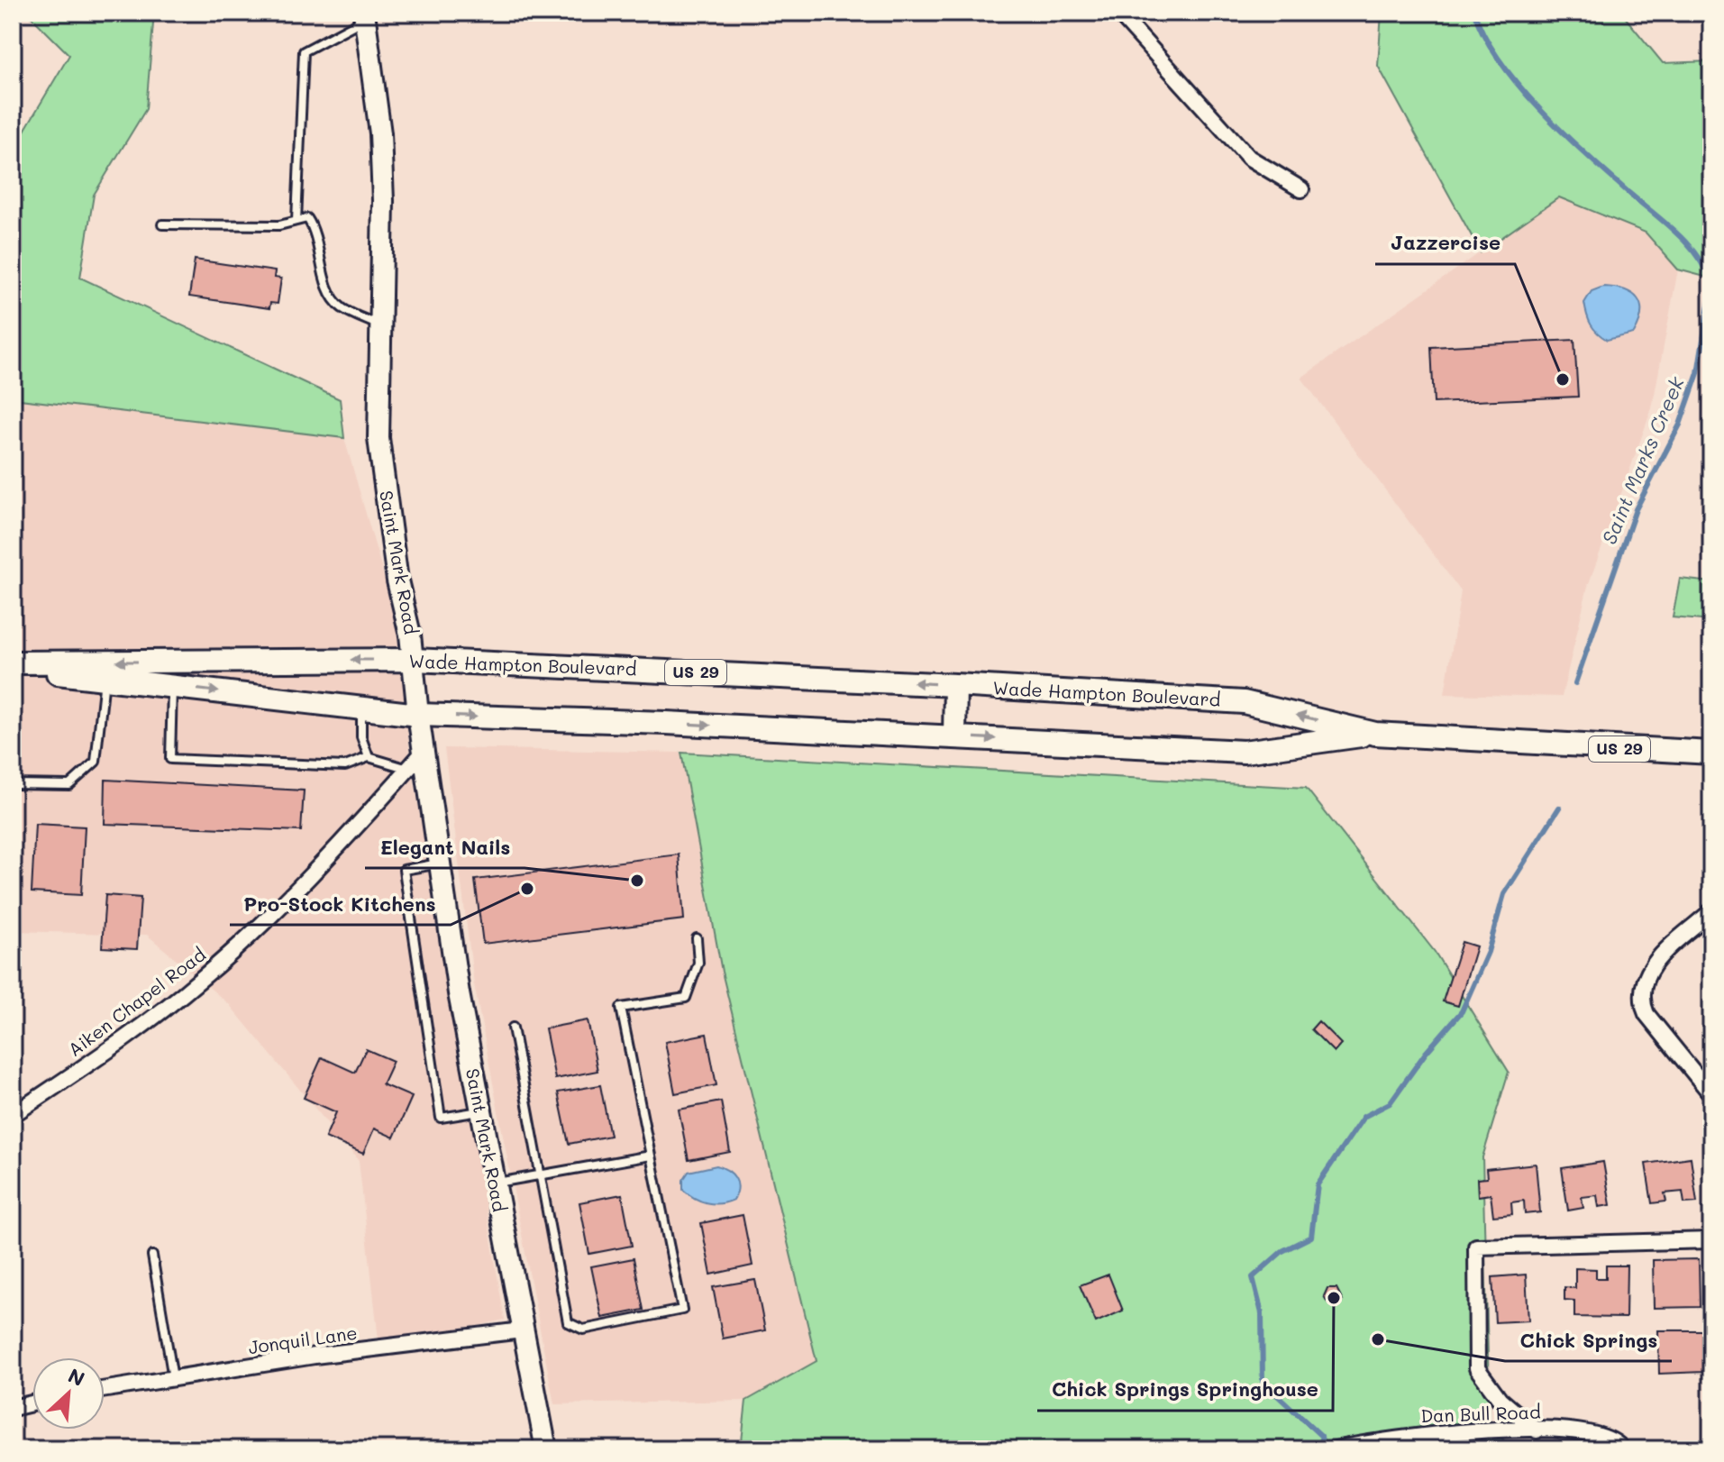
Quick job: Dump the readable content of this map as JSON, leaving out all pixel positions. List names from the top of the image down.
{
  "streets": {
    "main road": ["Wade Hampton Boulevard", "US 29"],
    "street": [
      "Saint Mark Road",
      "Aiken Chapel Road",
      "Jonquil Lane",
      "Dan Bull Road"
    ]
  },
  "crossings": [
    ["Saint Mark Road", "Wade Hampton Boulevard"],
    ["Saint Mark Road", "Aiken Chapel Road"],
    ["Saint Mark Road", "Jonquil Lane"]
  ],
  "water": ["Saint Marks Creek"],
  "places": [
    "Jazzercise",
    "Elegant Nails",
    "Pro-Stock Kitchens",
    "Chick Springs Springhouse",
    "Chick Springs"
  ],
  "north": "top right"
}
